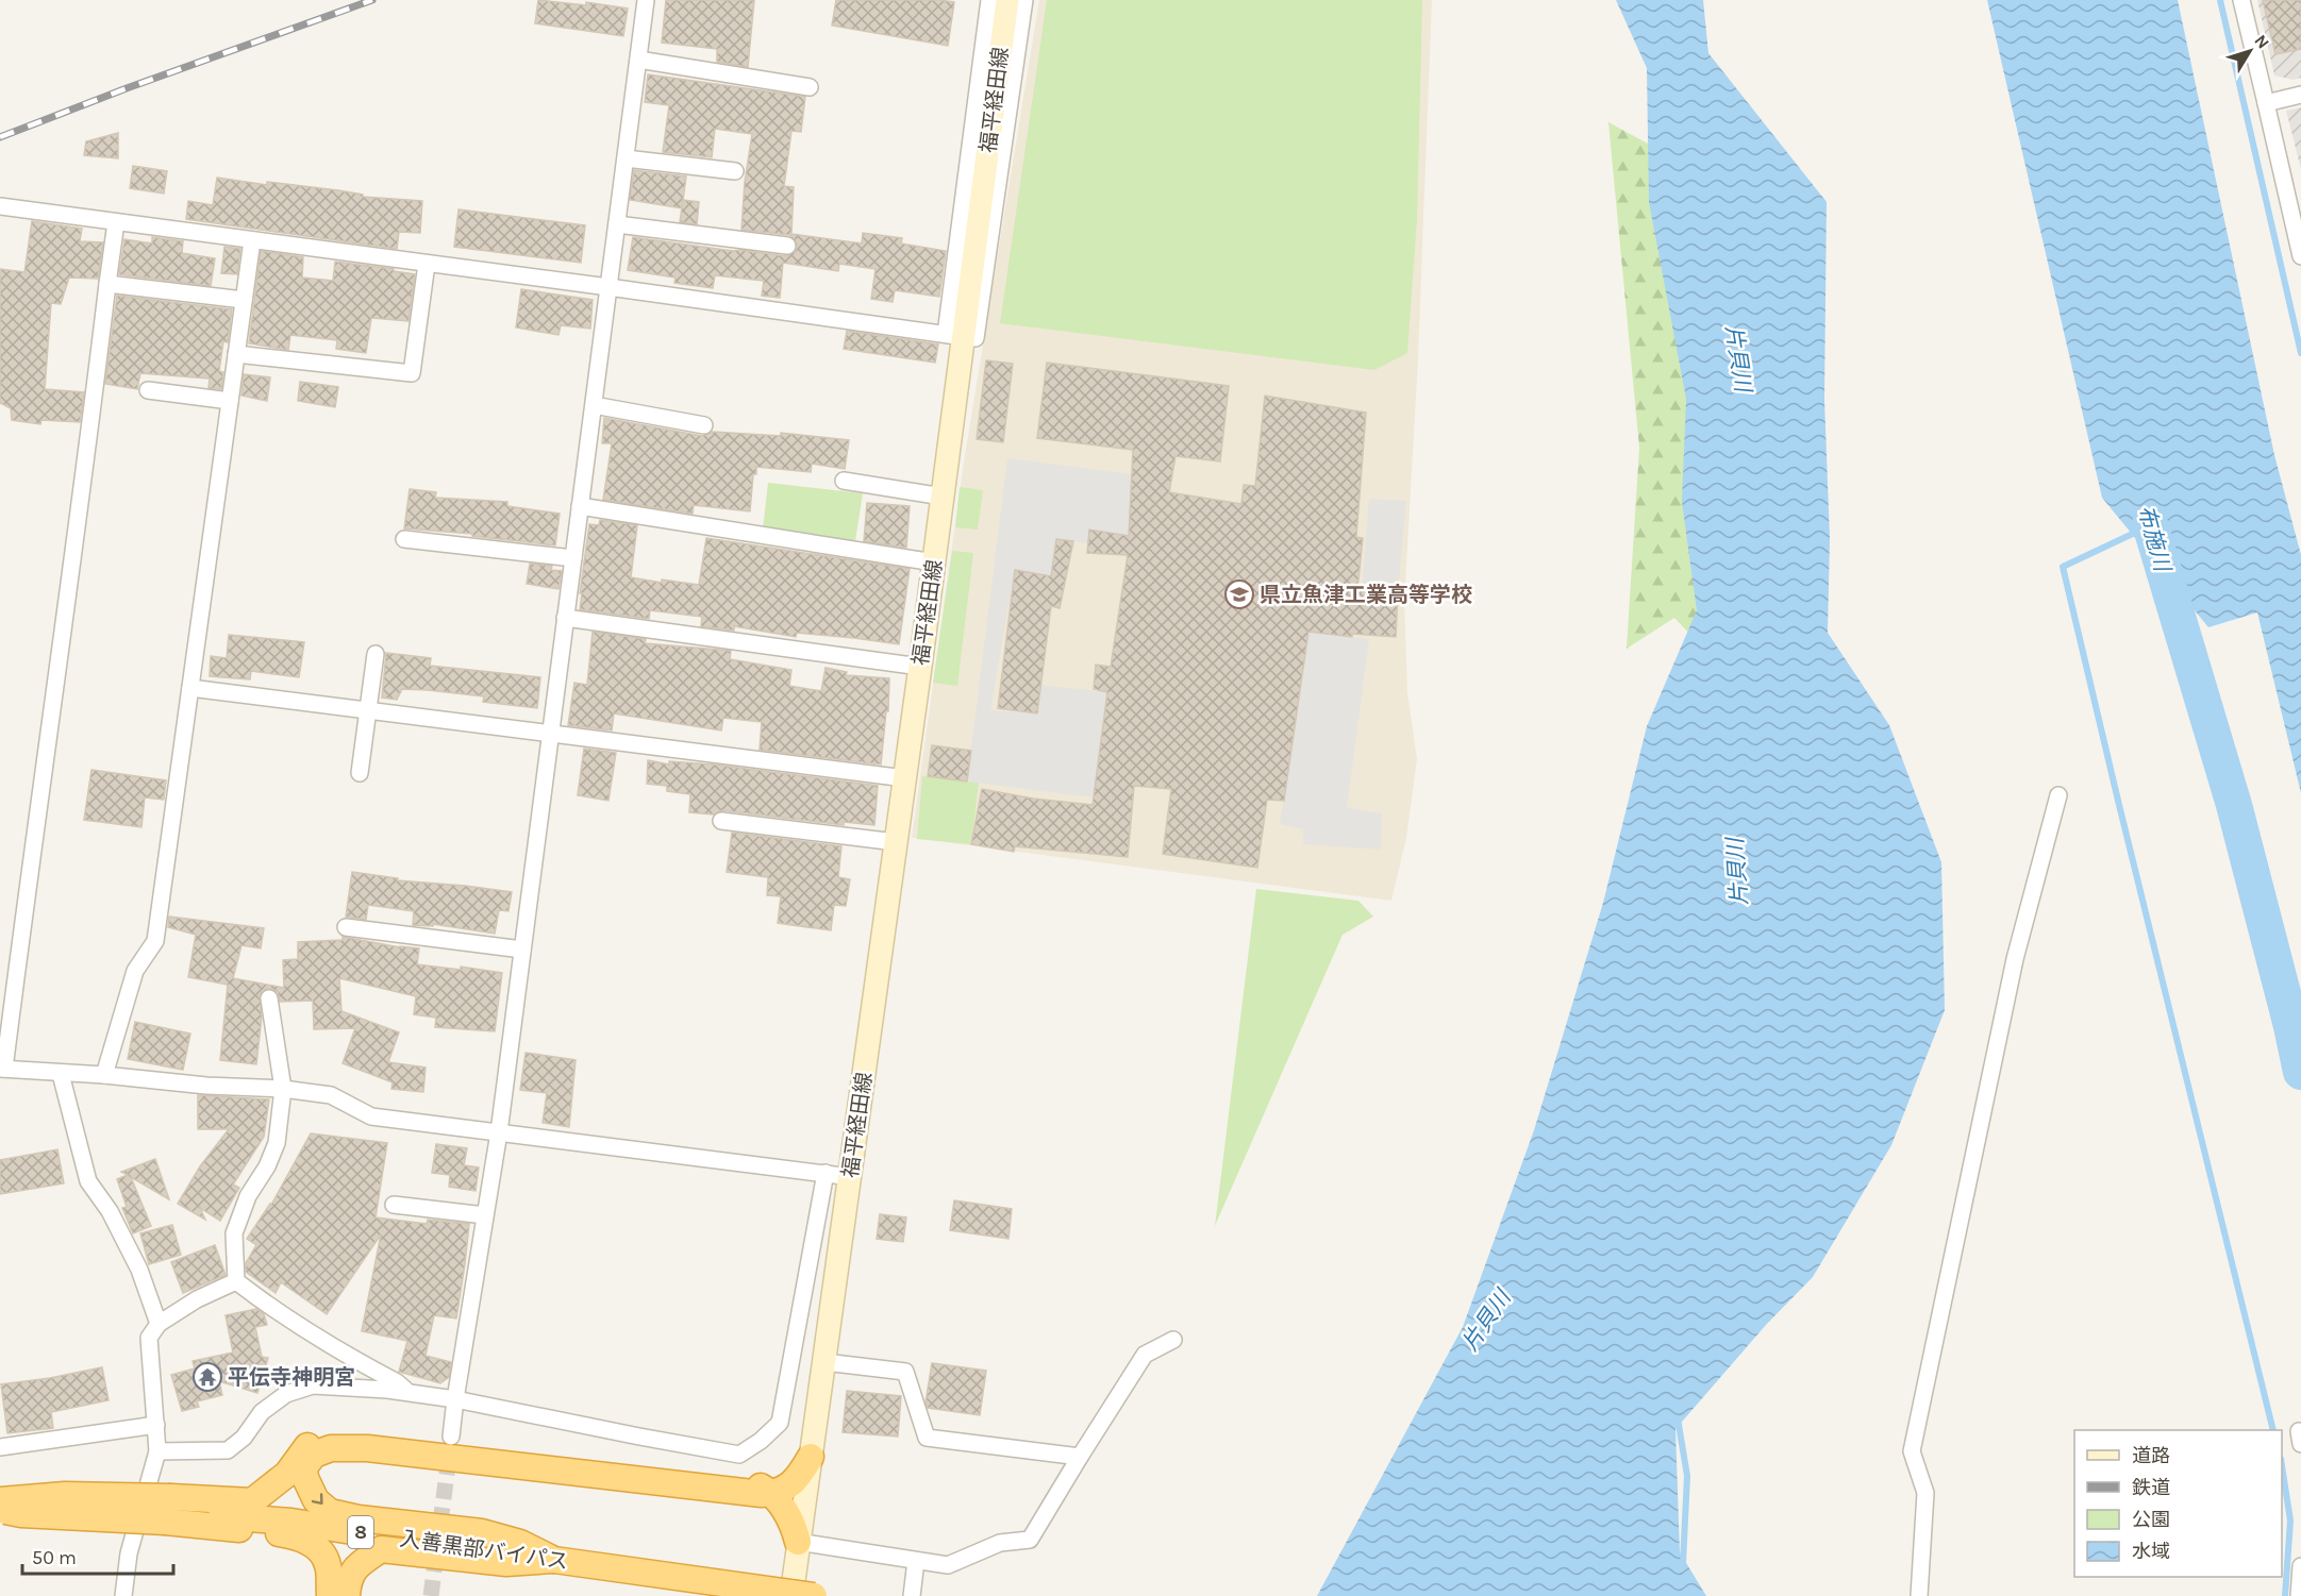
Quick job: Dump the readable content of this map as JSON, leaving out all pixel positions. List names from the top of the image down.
{
  "streets": {
    "highway": ["8", "入善黒部バイパス"],
    "main road": ["福平経田線"]
  },
  "water": ["片貝川", "布施川"],
  "places": {
    "school or university": ["県立魚津工業高等学校"],
    "temple": ["平伝寺神明宮"]
  },
  "legend": [
    "道路",
    "鉄道",
    "公園",
    "水域"
  ],
  "scale_bar": "50 m",
  "north": "top right"
}
